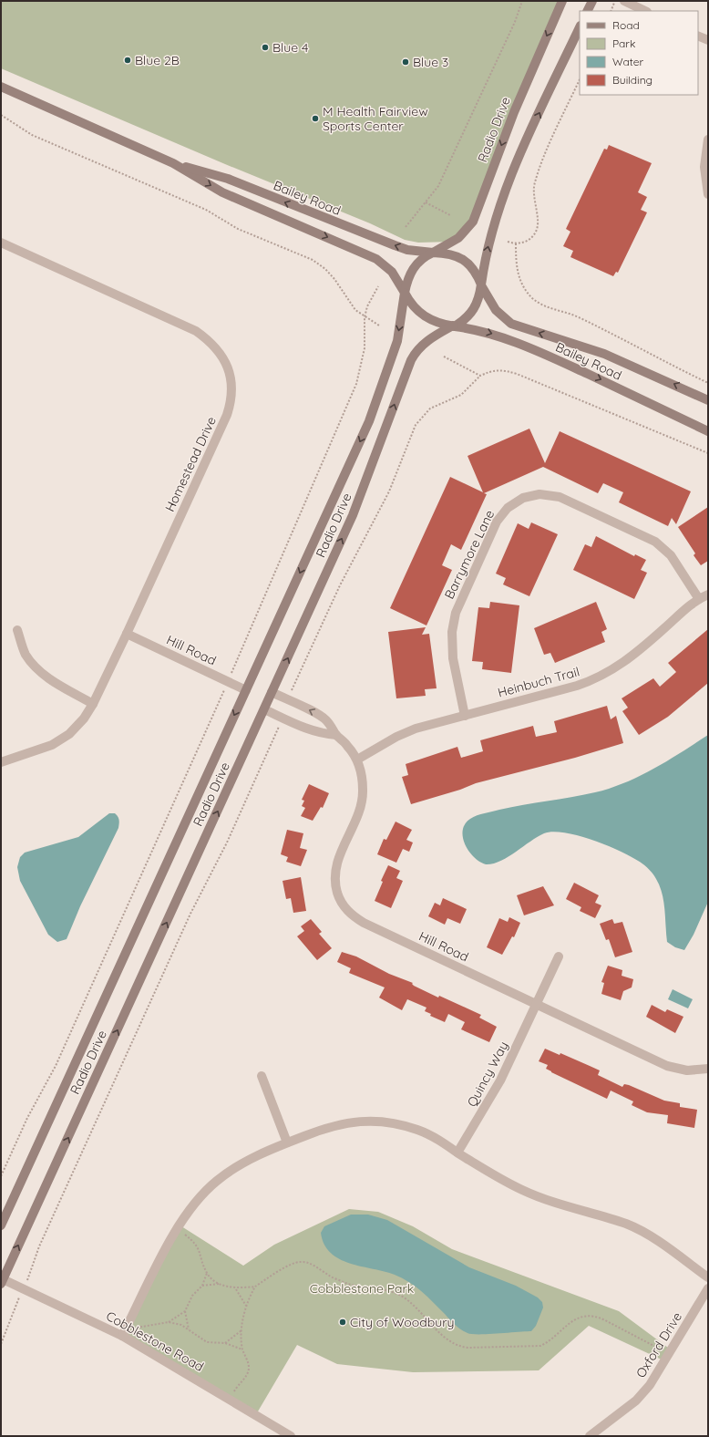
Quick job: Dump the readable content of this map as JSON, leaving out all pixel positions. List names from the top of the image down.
{
  "streets": {
    "main road": ["Radio Drive", "Bailey Road"],
    "street": [
      "Homestead Drive",
      "Barrymore Lane",
      "Hill Road",
      "Heinbuch Trail",
      "Quincy Way",
      "Cobblestone Road",
      "Oxford Drive"
    ]
  },
  "crossings": [
    ["Radio Drive", "Bailey Road"],
    ["Radio Drive", "Hill Road"],
    ["Radio Drive", "Cobblestone Road"],
    ["Homestead Drive", "Hill Road"],
    ["Barrymore Lane", "Heinbuch Trail"],
    ["Hill Road", "Heinbuch Trail"],
    ["Hill Road", "Quincy Way"]
  ],
  "parks": ["Cobblestone Park"],
  "places": [
    "Blue 4",
    "Blue 2B",
    "Blue 3",
    "M Health Fairview Sports Center",
    "City of Woodbury"
  ],
  "legend": [
    "Road",
    "Park",
    "Water",
    "Building"
  ]
}
